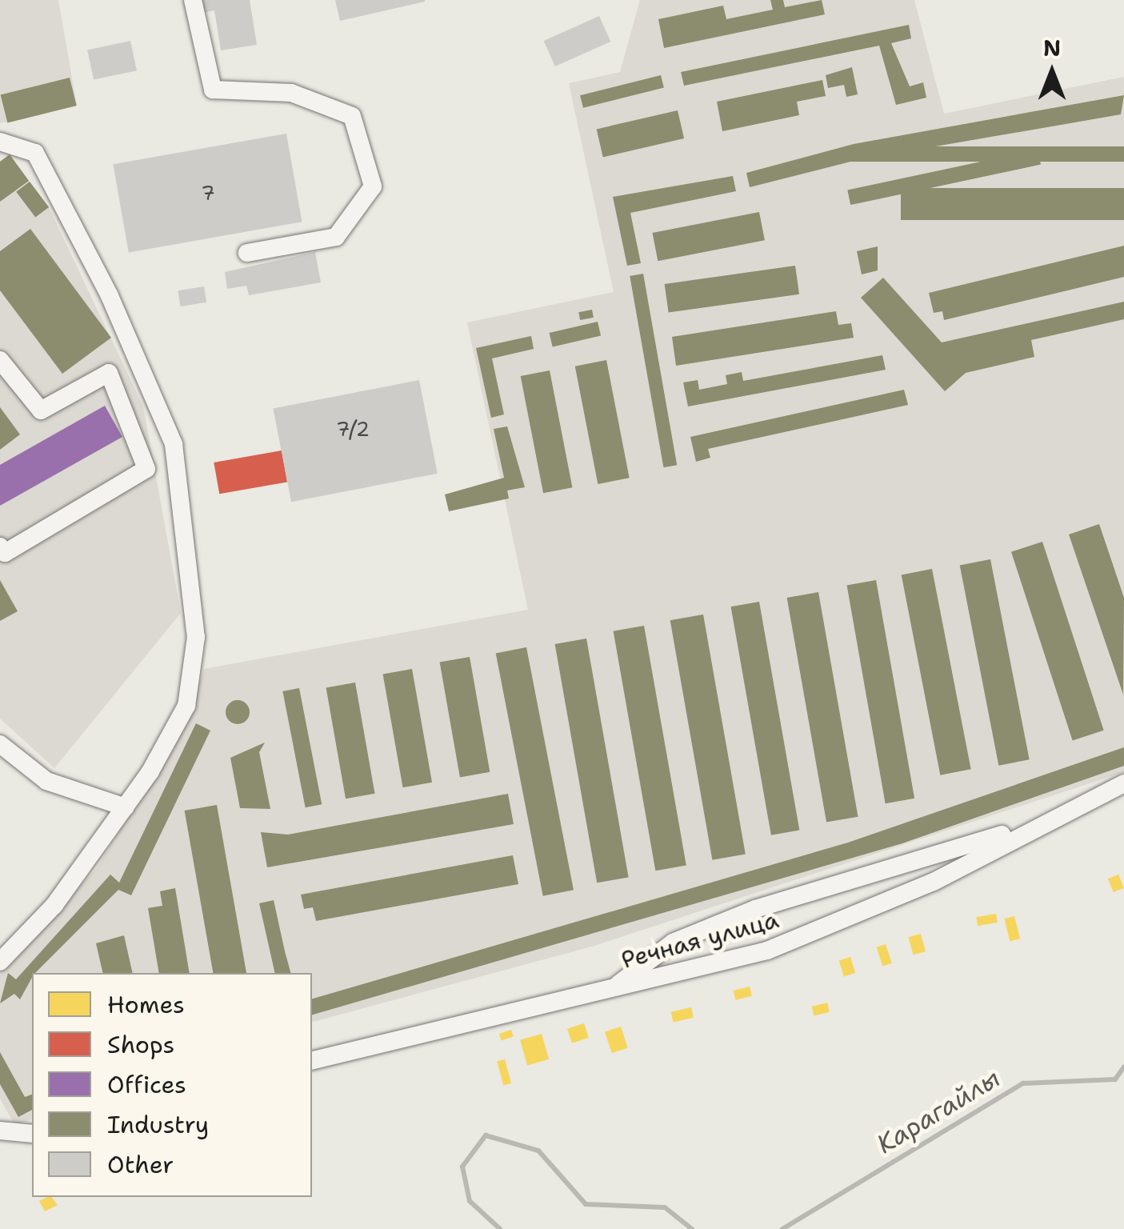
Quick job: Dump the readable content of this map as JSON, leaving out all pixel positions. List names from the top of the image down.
{
  "streets": {
    "street": ["Речная улица"]
  },
  "water": ["Карагайлы"],
  "house_numbers": ["7", "7/2"],
  "legend": [
    "Homes",
    "Shops",
    "Offices",
    "Industry",
    "Other"
  ],
  "north": "top"
}
